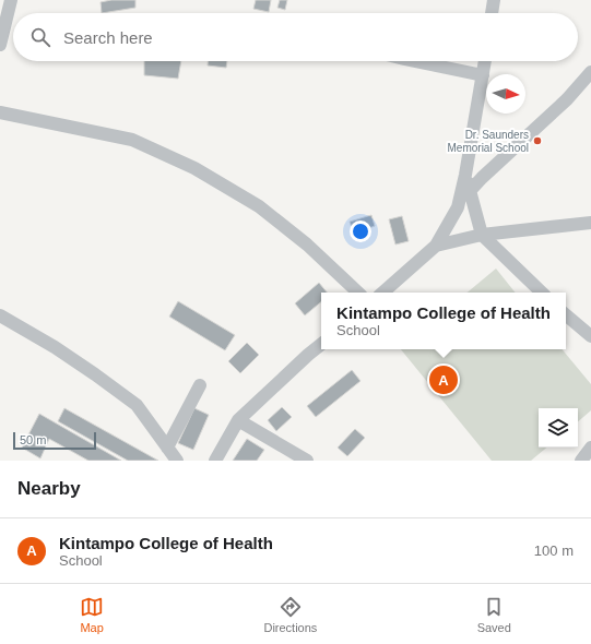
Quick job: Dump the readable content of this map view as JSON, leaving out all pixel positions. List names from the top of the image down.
{
  "places": ["Dr. Saunders Memorial School"],
  "scale_bar": "50 m",
  "north": "right",
  "page": {
    "search": "Search here",
    "popup": ["Kintampo College of Health", "School"],
    "pins": "A",
    "scale": "50 m",
    "heading": "Nearby",
    "list": [
      {
        "mark": "A",
        "name": "Kintampo College of Health",
        "note": "School",
        "value": "100 m"
      }
    ],
    "nav": ["Map", "Directions", "Saved"]
  }
}
